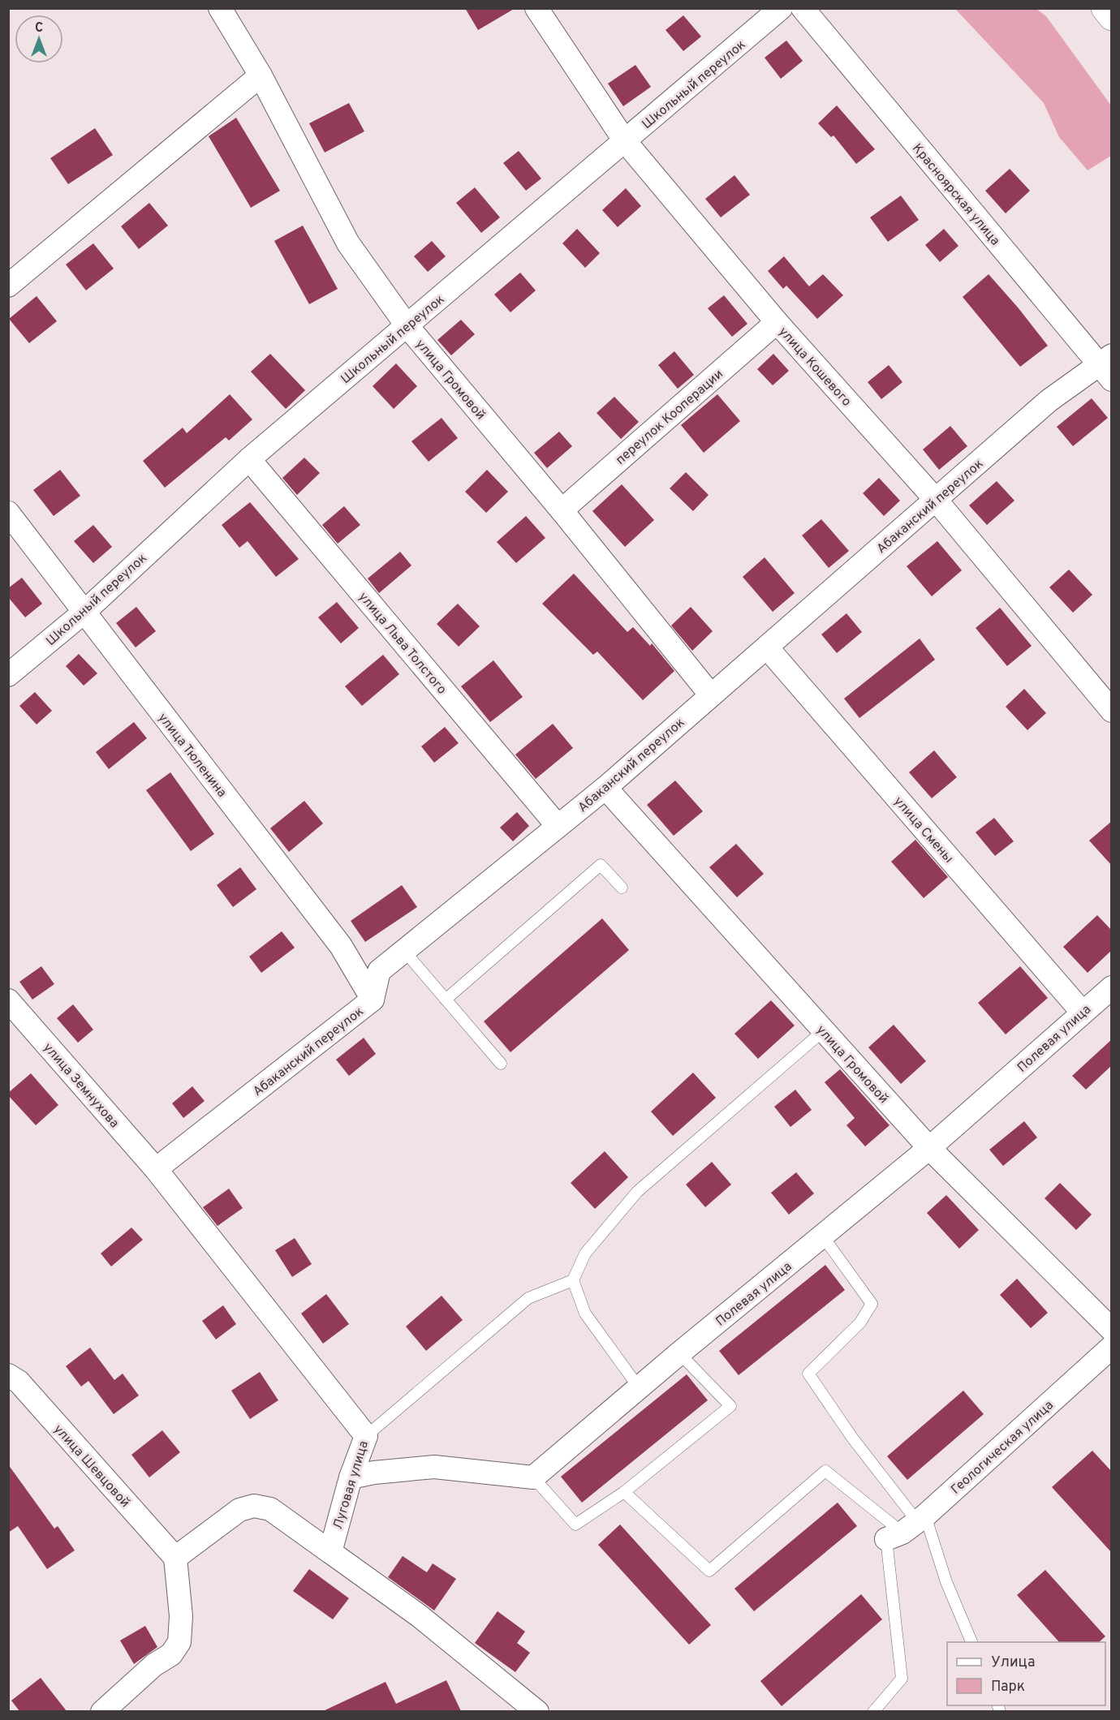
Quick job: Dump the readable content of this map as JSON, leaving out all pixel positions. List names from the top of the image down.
{
  "streets": {
    "street": [
      "Школьный переулок",
      "Красноярская улица",
      "улица Кошевого",
      "улица Громовой",
      "переулок Кооперации",
      "Абаканский переулок",
      "улица Льва Толстого",
      "улица Тюленина",
      "улица Смены",
      "Полевая улица",
      "улица Земнухова",
      "Геологическая улица",
      "улица Шевцовой",
      "Луговая улица"
    ]
  },
  "crossings": [
    ["Школьный переулок", "улица Кошевого"],
    ["Школьный переулок", "улица Громовой"],
    ["Школьный переулок", "улица Льва Толстого"],
    ["Школьный переулок", "улица Тюленина"],
    ["Красноярская улица", "Абаканский переулок"],
    ["улица Кошевого", "переулок Кооперации"],
    ["улица Кошевого", "Абаканский переулок"],
    ["улица Громовой", "переулок Кооперации"],
    ["улица Громовой", "Абаканский переулок"],
    ["улица Громовой", "Полевая улица"],
    ["Абаканский переулок", "улица Льва Толстого"],
    ["Абаканский переулок", "улица Тюленина"],
    ["Абаканский переулок", "улица Смены"],
    ["Абаканский переулок", "улица Земнухова"],
    ["Абаканский переулок", "Луговая улица"],
    ["улица Смены", "Полевая улица"],
    ["улица Земнухова", "Луговая улица"]
  ],
  "legend": ["Улица", "Парк"],
  "north": "top"
}
